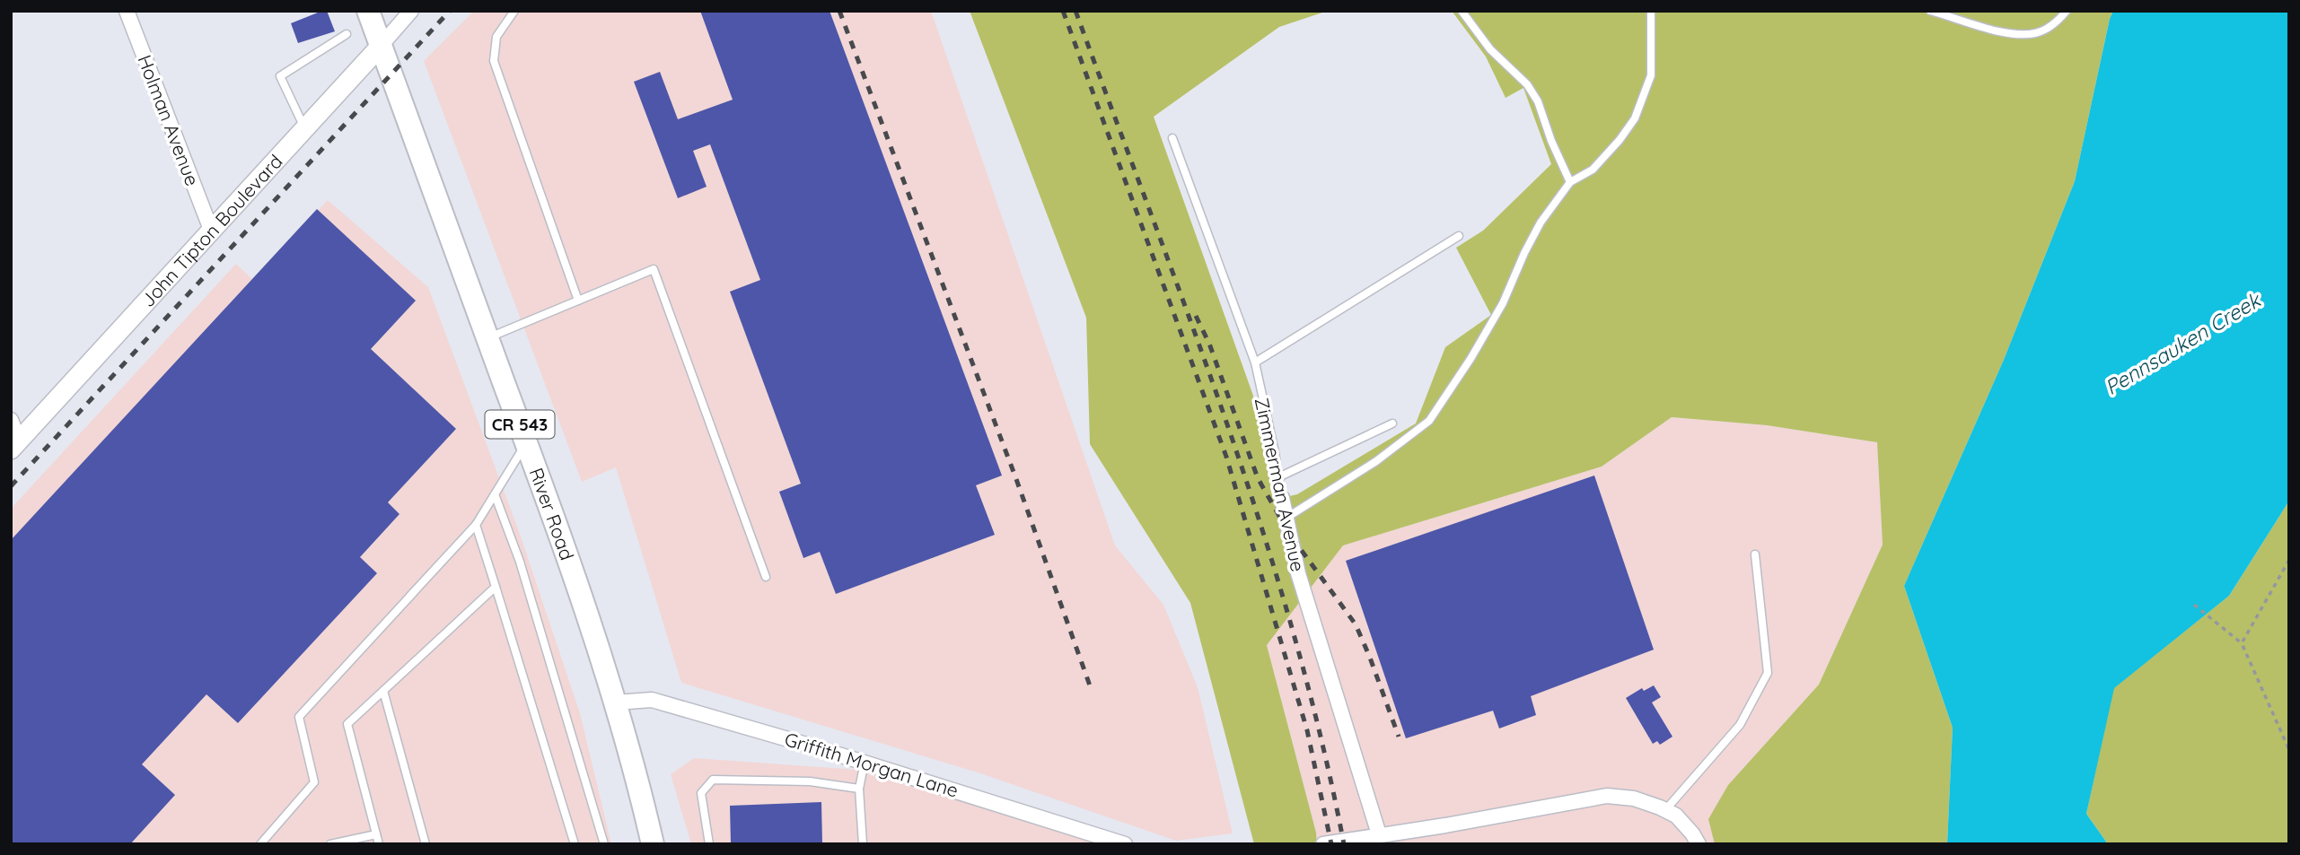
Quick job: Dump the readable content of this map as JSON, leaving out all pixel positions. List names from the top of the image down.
{
  "streets": {
    "main road": ["CR 543", "River Road"],
    "street": [
      "Holman Avenue",
      "John Tipton Boulevard",
      "Zimmerman Avenue",
      "Griffith Morgan Lane"
    ]
  },
  "crossings": [
    ["Holman Avenue", "John Tipton Boulevard"],
    ["John Tipton Boulevard", "River Road"],
    ["River Road", "Griffith Morgan Lane"]
  ],
  "water": ["Pennsauken Creek"]
}
